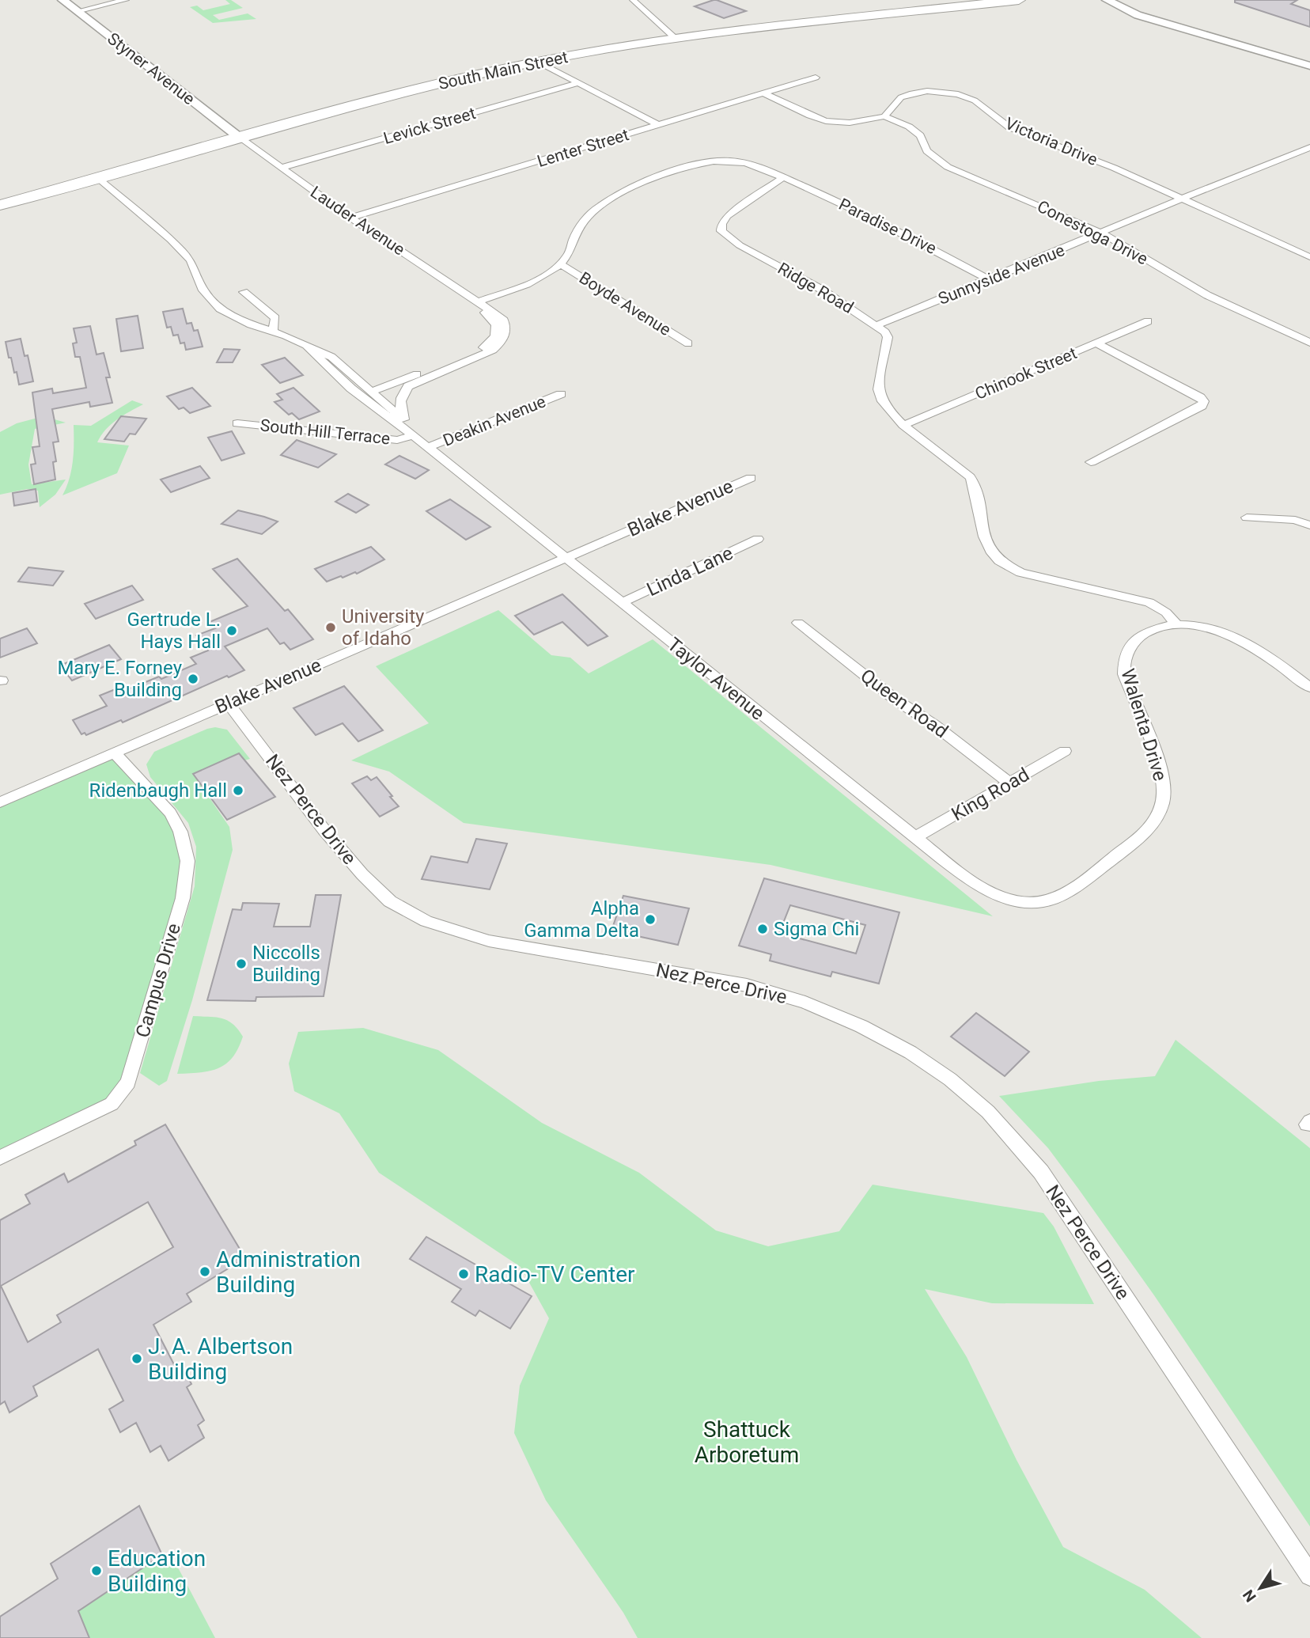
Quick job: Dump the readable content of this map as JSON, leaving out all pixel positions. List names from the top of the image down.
{
  "streets": {
    "highway": ["South Main Street"],
    "street": [
      "Styner Avenue",
      "Levick Street",
      "Victoria Drive",
      "Lenter Street",
      "Lauder Avenue",
      "Paradise Drive",
      "Conestoga Drive",
      "Sunnyside Avenue",
      "Ridge Road",
      "Boyde Avenue",
      "Chinook Street",
      "Deakin Avenue",
      "South Hill Terrace",
      "Blake Avenue",
      "Linda Lane",
      "Taylor Avenue",
      "Queen Road",
      "Walenta Drive",
      "King Road",
      "Nez Perce Drive",
      "Campus Drive"
    ]
  },
  "crossings": [
    ["Styner Avenue", "South Main Street"],
    ["Styner Avenue", "Lauder Avenue"],
    ["South Main Street", "Lauder Avenue"],
    ["South Main Street", "Taylor Avenue"],
    ["Levick Street", "Lauder Avenue"],
    ["Victoria Drive", "Conestoga Drive"],
    ["Victoria Drive", "Sunnyside Avenue"],
    ["Lenter Street", "Lauder Avenue"],
    ["Lauder Avenue", "Taylor Avenue"],
    ["Paradise Drive", "Sunnyside Avenue"],
    ["Paradise Drive", "Ridge Road"],
    ["Conestoga Drive", "Sunnyside Avenue"],
    ["Sunnyside Avenue", "Ridge Road"],
    ["Deakin Avenue", "Taylor Avenue"],
    ["South Hill Terrace", "Taylor Avenue"],
    ["Blake Avenue", "Taylor Avenue"],
    ["Blake Avenue", "Nez Perce Drive"],
    ["Blake Avenue", "Campus Drive"],
    ["Linda Lane", "Taylor Avenue"],
    ["Taylor Avenue", "Walenta Drive"],
    ["Taylor Avenue", "King Road"],
    ["Queen Road", "King Road"]
  ],
  "parks": ["Shattuck Arboretum"],
  "places": [
    "University of Idaho",
    "Gertrude L. Hays Hall",
    "Mary E. Forney Building",
    "Ridenbaugh Hall",
    "Alpha Gamma Delta",
    "Sigma Chi",
    "Niccolls Building",
    "Administration Building",
    "Radio-TV Center",
    "J. A. Albertson Building",
    "Education Building"
  ],
  "north": "bottom left"
}
